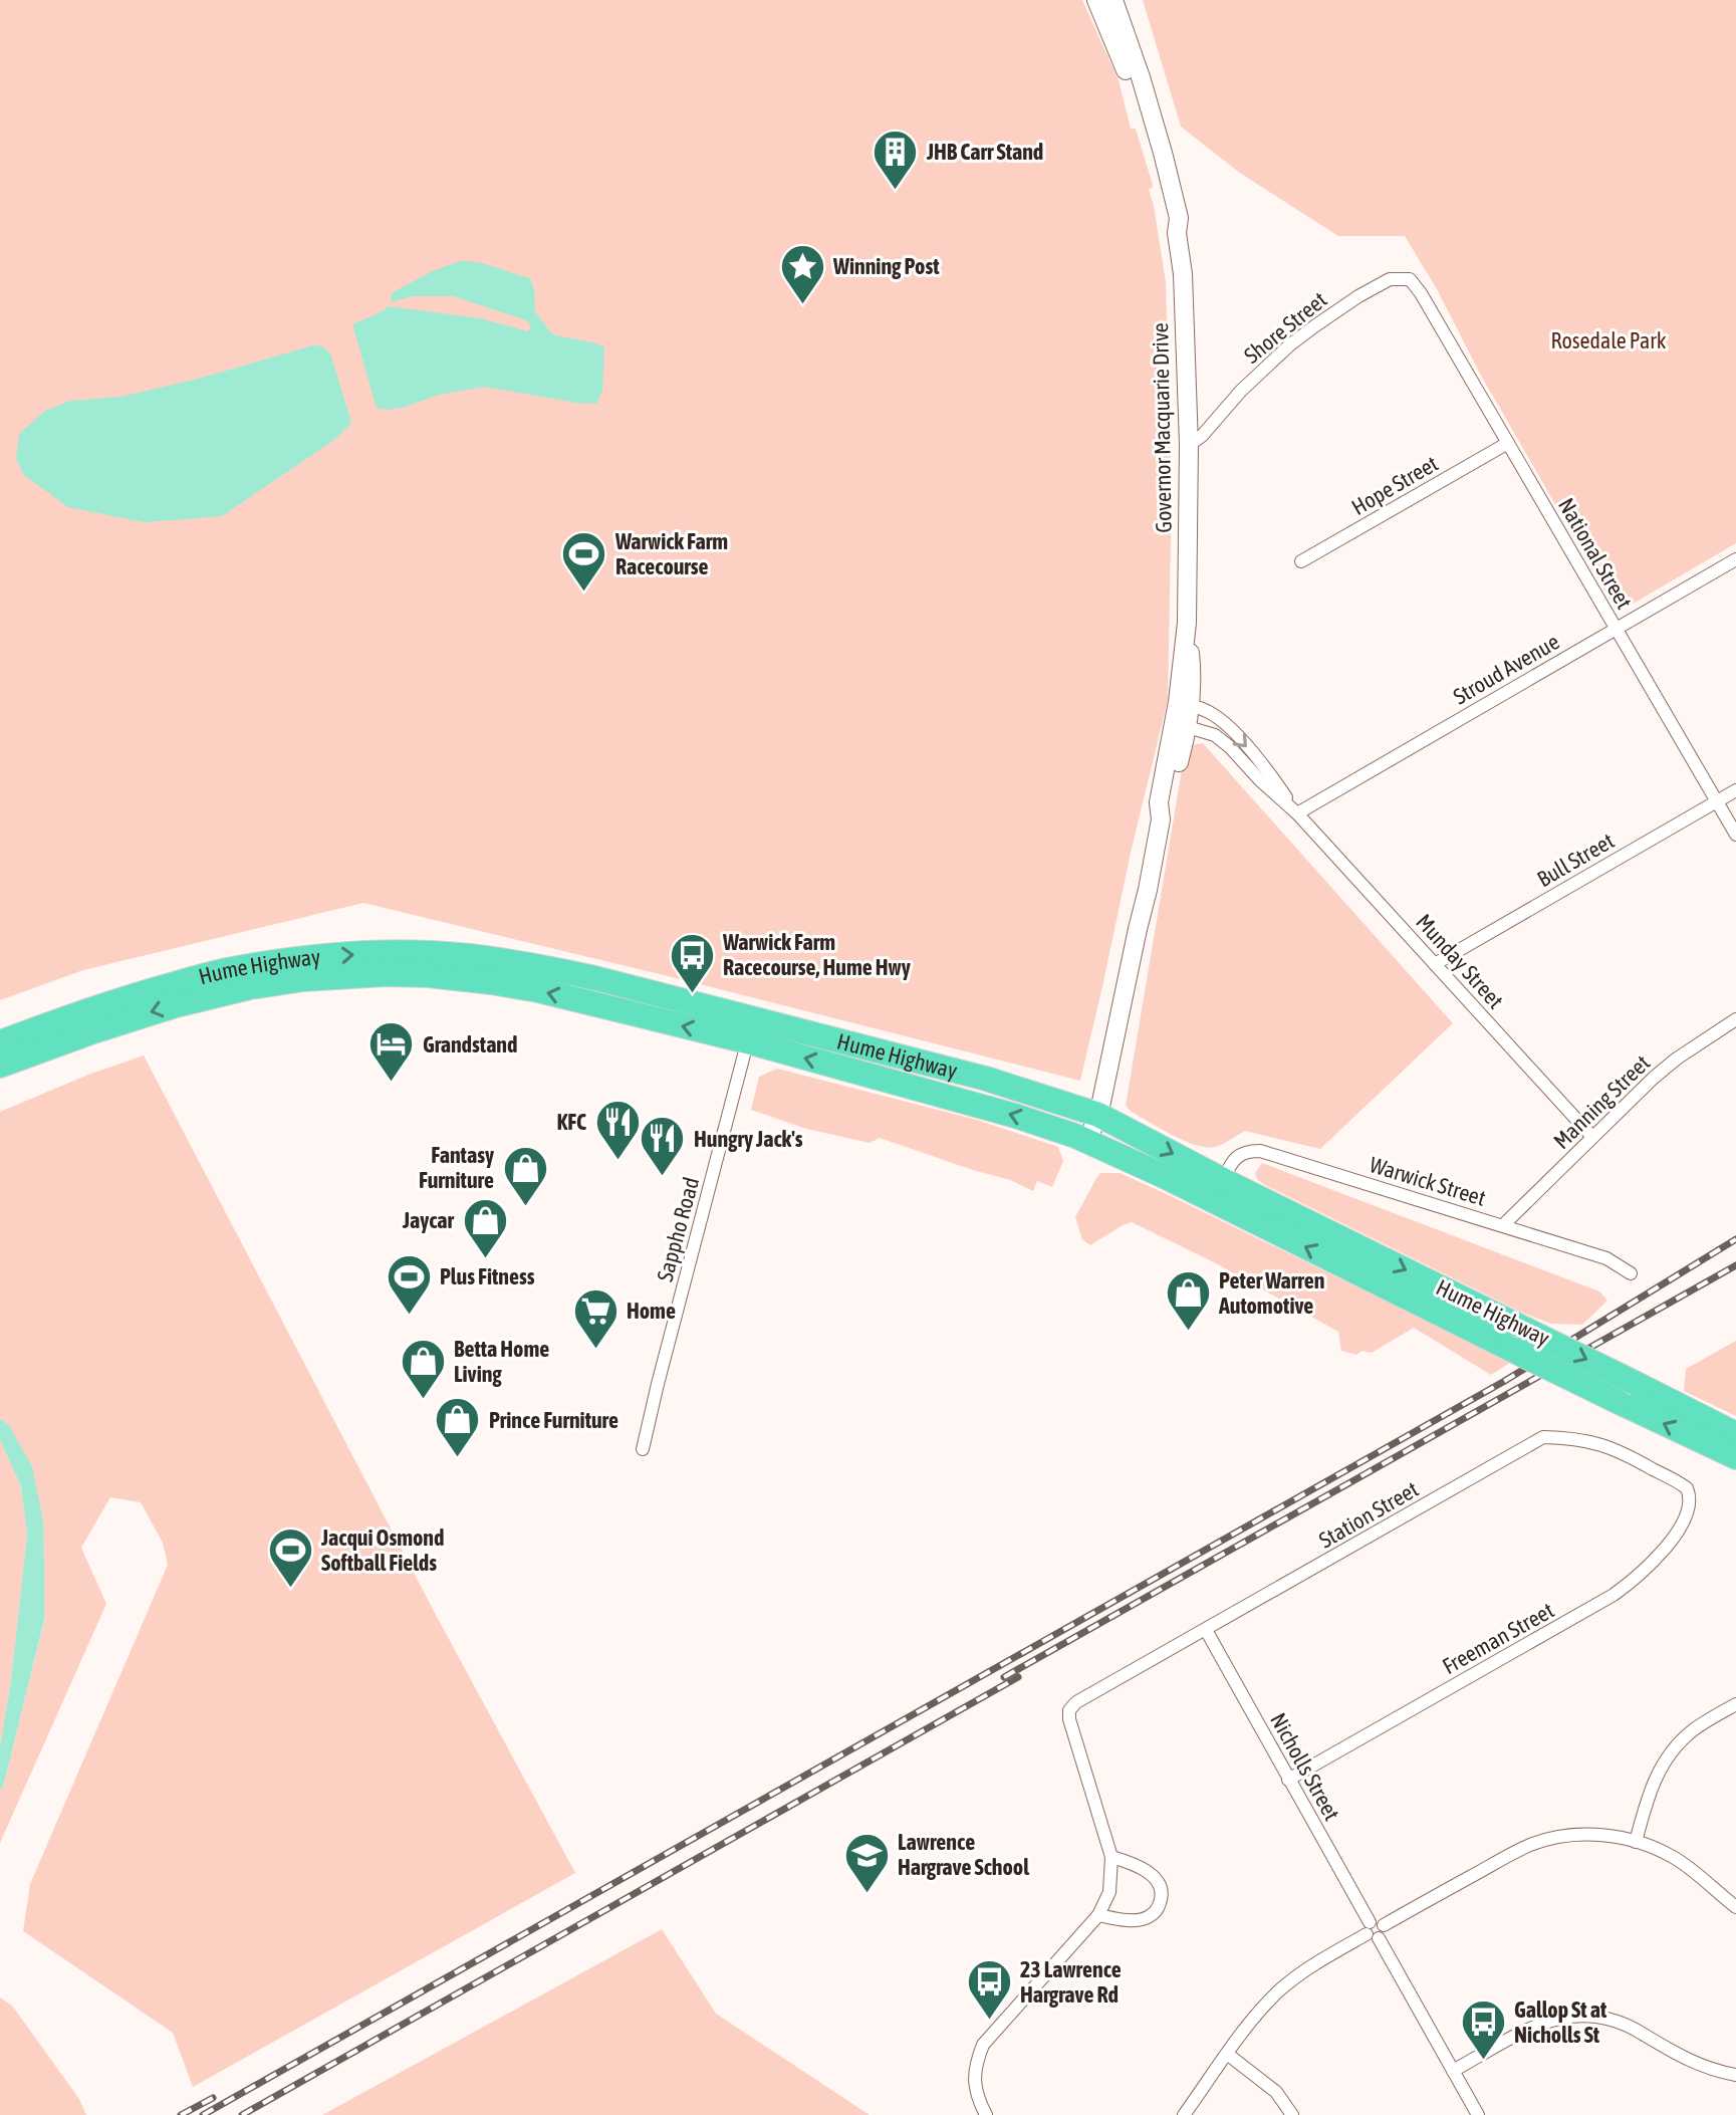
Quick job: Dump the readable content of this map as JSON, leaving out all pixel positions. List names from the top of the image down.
{
  "streets": {
    "highway": ["Hume Highway"],
    "main road": ["Governor Macquarie Drive"],
    "street": [
      "Shore Street",
      "Hope Street",
      "National Street",
      "Stroud Avenue",
      "Bull Street",
      "Munday Street",
      "Manning Street",
      "Warwick Street",
      "Sappho Road",
      "Station Street",
      "Freeman Street",
      "Nicholls Street"
    ]
  },
  "crossings": [
    ["Shore Street", "Governor Macquarie Drive"],
    ["Shore Street", "National Street"],
    ["Governor Macquarie Drive", "Munday Street"],
    ["Governor Macquarie Drive", "Hume Highway"],
    ["Hope Street", "National Street"],
    ["National Street", "Stroud Avenue"],
    ["National Street", "Bull Street"],
    ["Stroud Avenue", "Munday Street"],
    ["Bull Street", "Munday Street"],
    ["Munday Street", "Manning Street"],
    ["Hume Highway", "Warwick Street"],
    ["Hume Highway", "Sappho Road"],
    ["Manning Street", "Warwick Street"],
    ["Station Street", "Freeman Street"],
    ["Station Street", "Nicholls Street"],
    ["Freeman Street", "Nicholls Street"]
  ],
  "parks": ["Rosedale Park"],
  "places": {
    "building": ["JHB Carr Stand"],
    "place": ["Winning Post"],
    "sports": ["Warwick Farm Racecourse", "Plus Fitness", "Jacqui Osmond Softball Fields"],
    "bus stop": ["Warwick Farm Racecourse, Hume Hwy", "23 Lawrence Hargrave Rd", "Gallop St at Nicholls St"],
    "hotel": ["Grandstand"],
    "restaurant": ["KFC", "Hungry Jack's"],
    "shop": [
      "Fantasy Furniture",
      "Jaycar",
      "Peter Warren Automotive",
      "Betta Home Living",
      "Prince Furniture"
    ],
    "supermarket": ["Home"],
    "school or university": ["Lawrence Hargrave School"]
  }
}
